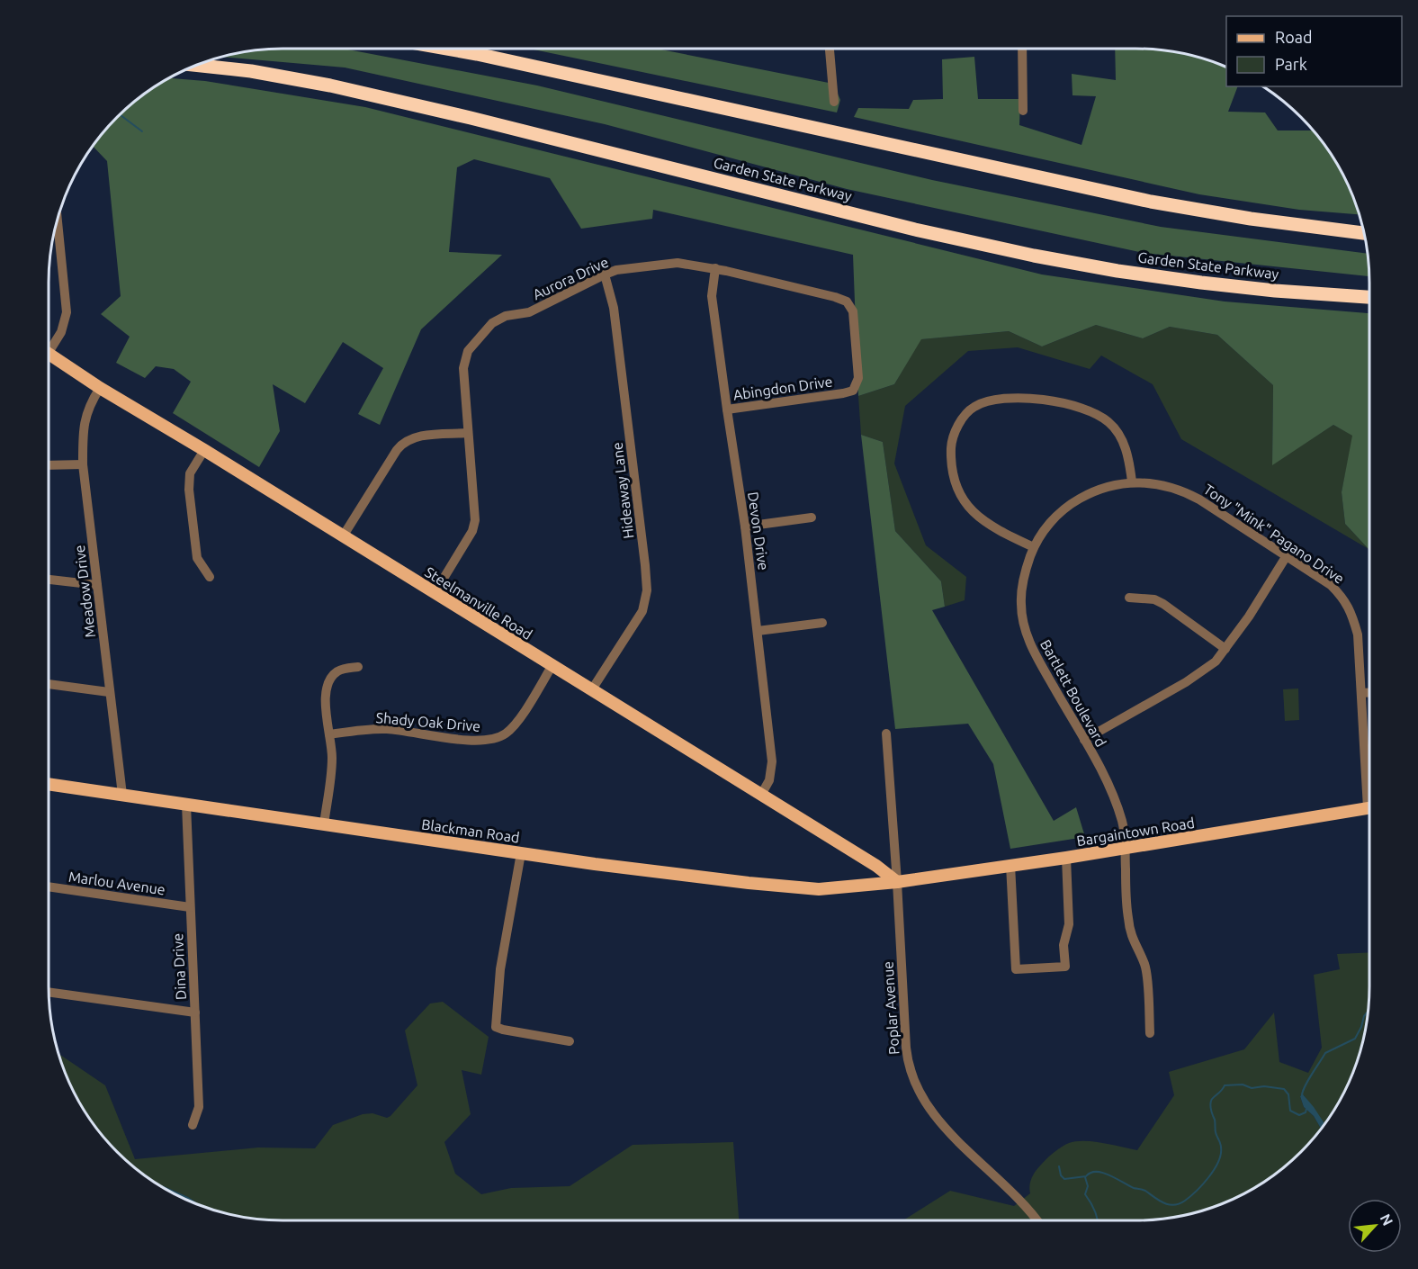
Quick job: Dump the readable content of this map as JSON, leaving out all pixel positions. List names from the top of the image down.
{
  "streets": {
    "highway": ["Garden State Parkway"],
    "main road": ["Steelmanville Road", "Blackman Road", "Bargaintown Road"],
    "street": [
      "Aurora Drive",
      "Abingdon Drive",
      "Hideaway Lane",
      "Devon Drive",
      "Tony \"Mink\" Pagano Drive",
      "Meadow Drive",
      "Bartlett Boulevard",
      "Shady Oak Drive",
      "Marlou Avenue",
      "Dina Drive",
      "Poplar Avenue"
    ]
  },
  "crossings": [
    ["Aurora Drive", "Abingdon Drive"],
    ["Aurora Drive", "Hideaway Lane"],
    ["Aurora Drive", "Devon Drive"],
    ["Aurora Drive", "Steelmanville Road"],
    ["Abingdon Drive", "Devon Drive"],
    ["Hideaway Lane", "Steelmanville Road"],
    ["Devon Drive", "Steelmanville Road"],
    ["Tony \"Mink\" Pagano Drive", "Bartlett Boulevard"],
    ["Meadow Drive", "Steelmanville Road"],
    ["Meadow Drive", "Blackman Road"],
    ["Steelmanville Road", "Shady Oak Drive"],
    ["Steelmanville Road", "Blackman Road"],
    ["Steelmanville Road", "Bargaintown Road"],
    ["Steelmanville Road", "Poplar Avenue"],
    ["Bartlett Boulevard", "Bargaintown Road"],
    ["Blackman Road", "Bargaintown Road"],
    ["Blackman Road", "Dina Drive"],
    ["Blackman Road", "Poplar Avenue"],
    ["Bargaintown Road", "Poplar Avenue"],
    ["Marlou Avenue", "Dina Drive"]
  ],
  "legend": ["Road", "Park"],
  "north": "top right"
}
